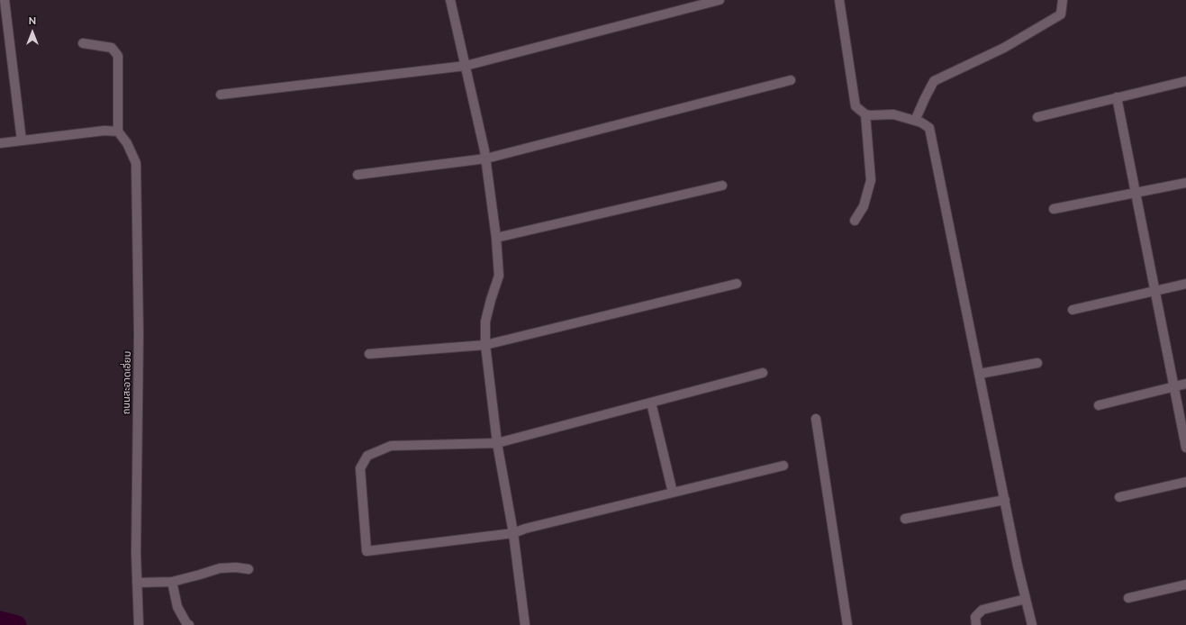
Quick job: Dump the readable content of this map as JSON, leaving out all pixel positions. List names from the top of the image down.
{
  "streets": {
    "street": ["ถนนสะอาดเอี่ยม"]
  },
  "north": "top"
}
